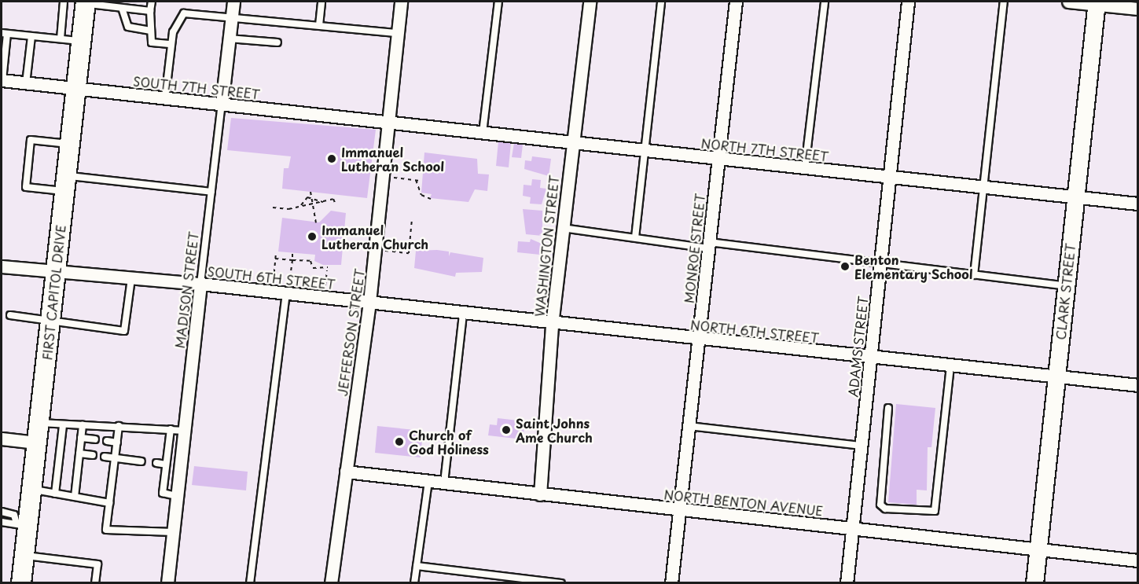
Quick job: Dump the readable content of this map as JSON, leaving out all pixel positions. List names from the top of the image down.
{
  "streets": {
    "main road": ["CLARK STREET", "FIRST CAPITOL DRIVE"],
    "street": [
      "SOUTH 7TH STREET",
      "NORTH 7TH STREET",
      "WASHINGTON STREET",
      "MONROE STREET",
      "SOUTH 6TH STREET",
      "MADISON STREET",
      "NORTH 6TH STREET",
      "JEFFERSON STREET",
      "ADAMS STREET",
      "NORTH BENTON AVENUE"
    ]
  },
  "crossings": [
    ["SOUTH 7TH STREET", "NORTH 7TH STREET"],
    ["SOUTH 7TH STREET", "MADISON STREET"],
    ["SOUTH 7TH STREET", "FIRST CAPITOL DRIVE"],
    ["SOUTH 7TH STREET", "JEFFERSON STREET"],
    ["NORTH 7TH STREET", "WASHINGTON STREET"],
    ["NORTH 7TH STREET", "MONROE STREET"],
    ["NORTH 7TH STREET", "CLARK STREET"],
    ["NORTH 7TH STREET", "JEFFERSON STREET"],
    ["NORTH 7TH STREET", "ADAMS STREET"],
    ["WASHINGTON STREET", "NORTH 6TH STREET"],
    ["WASHINGTON STREET", "NORTH BENTON AVENUE"],
    ["MONROE STREET", "NORTH 6TH STREET"],
    ["MONROE STREET", "NORTH BENTON AVENUE"],
    ["SOUTH 6TH STREET", "MADISON STREET"],
    ["SOUTH 6TH STREET", "FIRST CAPITOL DRIVE"],
    ["SOUTH 6TH STREET", "NORTH 6TH STREET"],
    ["SOUTH 6TH STREET", "JEFFERSON STREET"],
    ["CLARK STREET", "NORTH 6TH STREET"],
    ["CLARK STREET", "NORTH BENTON AVENUE"],
    ["NORTH 6TH STREET", "JEFFERSON STREET"],
    ["NORTH 6TH STREET", "ADAMS STREET"],
    ["JEFFERSON STREET", "NORTH BENTON AVENUE"],
    ["ADAMS STREET", "NORTH BENTON AVENUE"]
  ],
  "places": [
    "Immanuel Lutheran School",
    "Immanuel Lutheran Church",
    "Benton Elementary School",
    "Saint Johns Ame Church",
    "Church of God Holiness"
  ]
}
